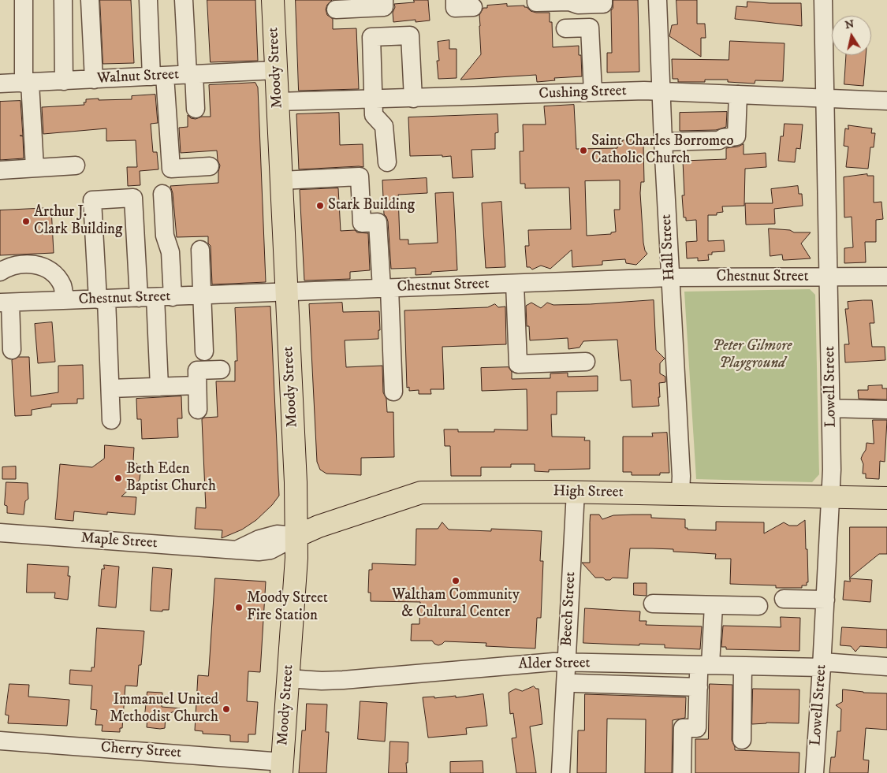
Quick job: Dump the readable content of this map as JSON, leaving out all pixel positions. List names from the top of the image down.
{
  "streets": {
    "main road": ["Moody Street", "High Street"],
    "street": [
      "Walnut Street",
      "Cushing Street",
      "Hall Street",
      "Chestnut Street",
      "Lowell Street",
      "Maple Street",
      "Beech Street",
      "Alder Street",
      "Cherry Street"
    ]
  },
  "crossings": [
    ["Moody Street", "Walnut Street"],
    ["Moody Street", "Cushing Street"],
    ["Moody Street", "Chestnut Street"],
    ["Moody Street", "High Street"],
    ["Moody Street", "Maple Street"],
    ["Moody Street", "Alder Street"],
    ["Moody Street", "Cherry Street"],
    ["Cushing Street", "Hall Street"],
    ["Cushing Street", "Lowell Street"],
    ["Hall Street", "Chestnut Street"],
    ["Hall Street", "High Street"],
    ["Chestnut Street", "Lowell Street"],
    ["Lowell Street", "High Street"],
    ["Lowell Street", "Alder Street"],
    ["High Street", "Maple Street"],
    ["High Street", "Beech Street"],
    ["Beech Street", "Alder Street"]
  ],
  "parks": ["Peter Gilmore Playground"],
  "places": [
    "Saint Charles Borromeo Catholic Church",
    "Stark Building",
    "Arthur J. Clark Building",
    "Beth Eden Baptist Church",
    "Waltham Community & Cultural Center",
    "Moody Street Fire Station",
    "Immanuel United Methodist Church"
  ],
  "north": "top"
}
